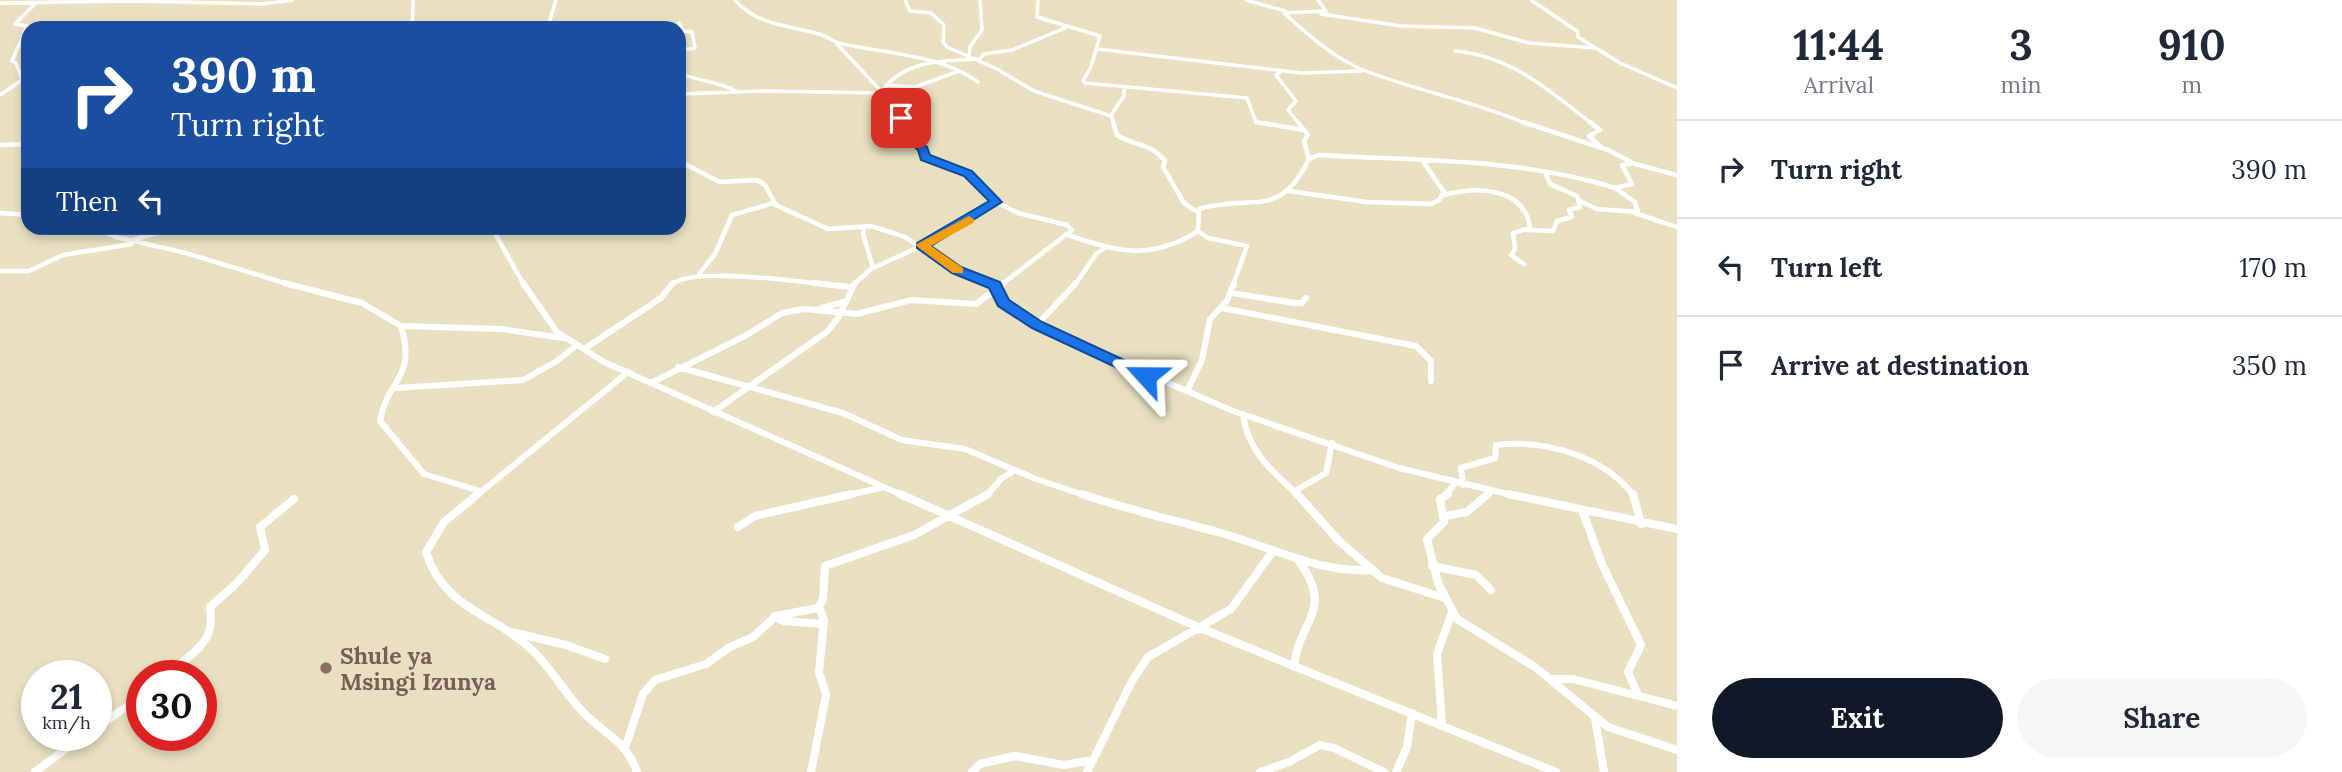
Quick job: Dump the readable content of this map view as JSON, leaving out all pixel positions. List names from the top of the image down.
{
  "places": ["Shule ya Msingi Izunya"],
  "page": {
    "eta": [
      "11:44",
      "Arrival",
      "3",
      "min",
      "910",
      "m"
    ],
    "turn": ["390 m", "Turn right"],
    "list": [
      {
        "name": "Turn right",
        "value": "390 m"
      },
      {
        "name": "Turn left",
        "value": "170 m"
      },
      {
        "name": "Arrive at destination",
        "value": "350 m"
      }
    ],
    "then": "Then",
    "speed": "21 km/h",
    "limit": "30",
    "buttons": ["Exit", "Share"]
  }
}
